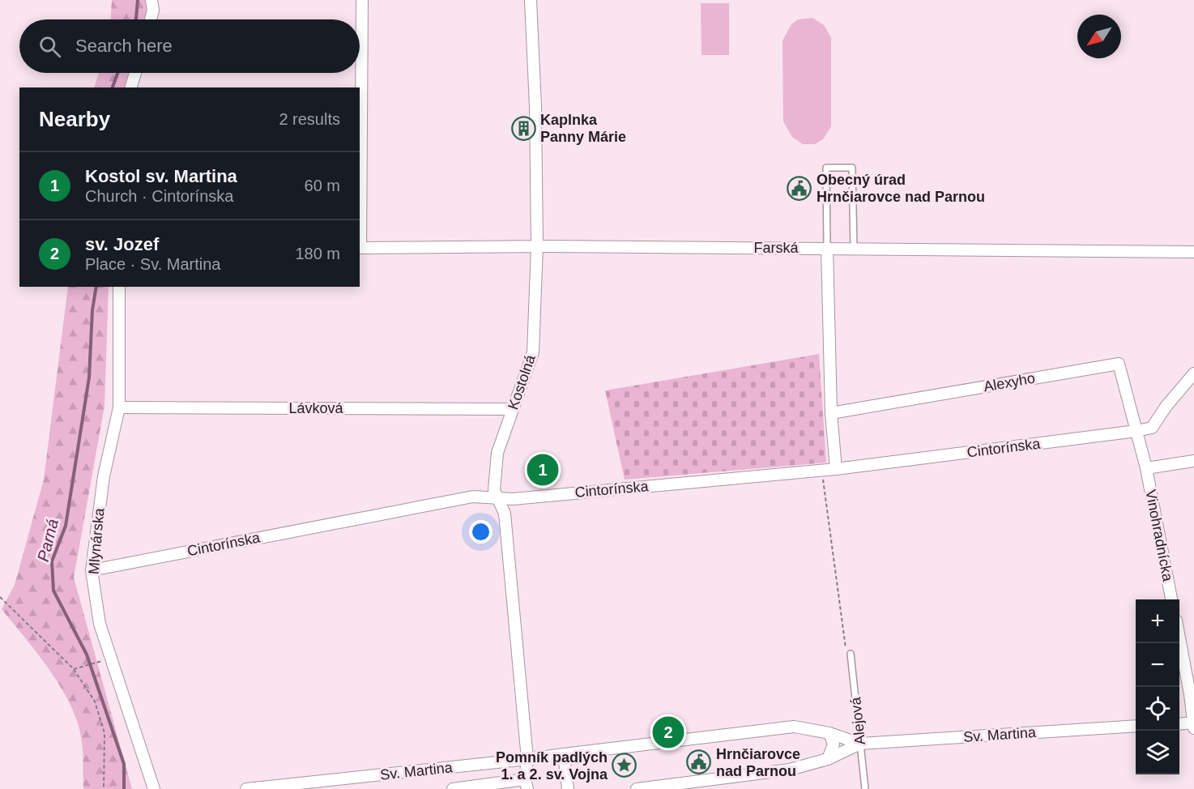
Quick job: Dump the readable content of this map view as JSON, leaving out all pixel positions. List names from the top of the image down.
{
  "streets": {
    "street": [
      "Farská",
      "Kostolná",
      "Alexyho",
      "Lávková",
      "Cintorínska",
      "Vinohradnícka",
      "Mlynárska",
      "Sv. Martina"
    ],
    "lane": ["Alejová"]
  },
  "crossings": [
    ["Farská", "Kostolná"],
    ["Kostolná", "Lávková"],
    ["Kostolná", "Cintorínska"],
    ["Kostolná", "Sv. Martina"],
    ["Alexyho", "Cintorínska"],
    ["Alexyho", "Vinohradnícka"],
    ["Lávková", "Mlynárska"],
    ["Cintorínska", "Vinohradnícka"],
    ["Cintorínska", "Mlynárska"],
    ["Alejová", "Sv. Martina"]
  ],
  "water": ["Parná"],
  "places": {
    "building": ["Kaplnka Panny Márie"],
    "public building": ["Obecný úrad Hrnčiarovce nad Parnou", "Hrnčiarovce nad Parnou"],
    "place": ["Pomník padlých 1. a 2. sv. Vojna"]
  },
  "north": "bottom left",
  "page": {
    "search": "Search here",
    "heading": ["Nearby", "2 results"],
    "list": [
      {
        "mark": "1",
        "name": "Kostol sv. Martina",
        "note": "Church · Cintorínska",
        "value": "60 m"
      },
      {
        "mark": "2",
        "name": "sv. Jozef",
        "note": "Place · Sv. Martina",
        "value": "180 m"
      }
    ],
    "pins": ["1", "2"],
    "map_buttons": ["+", "−"]
  }
}
